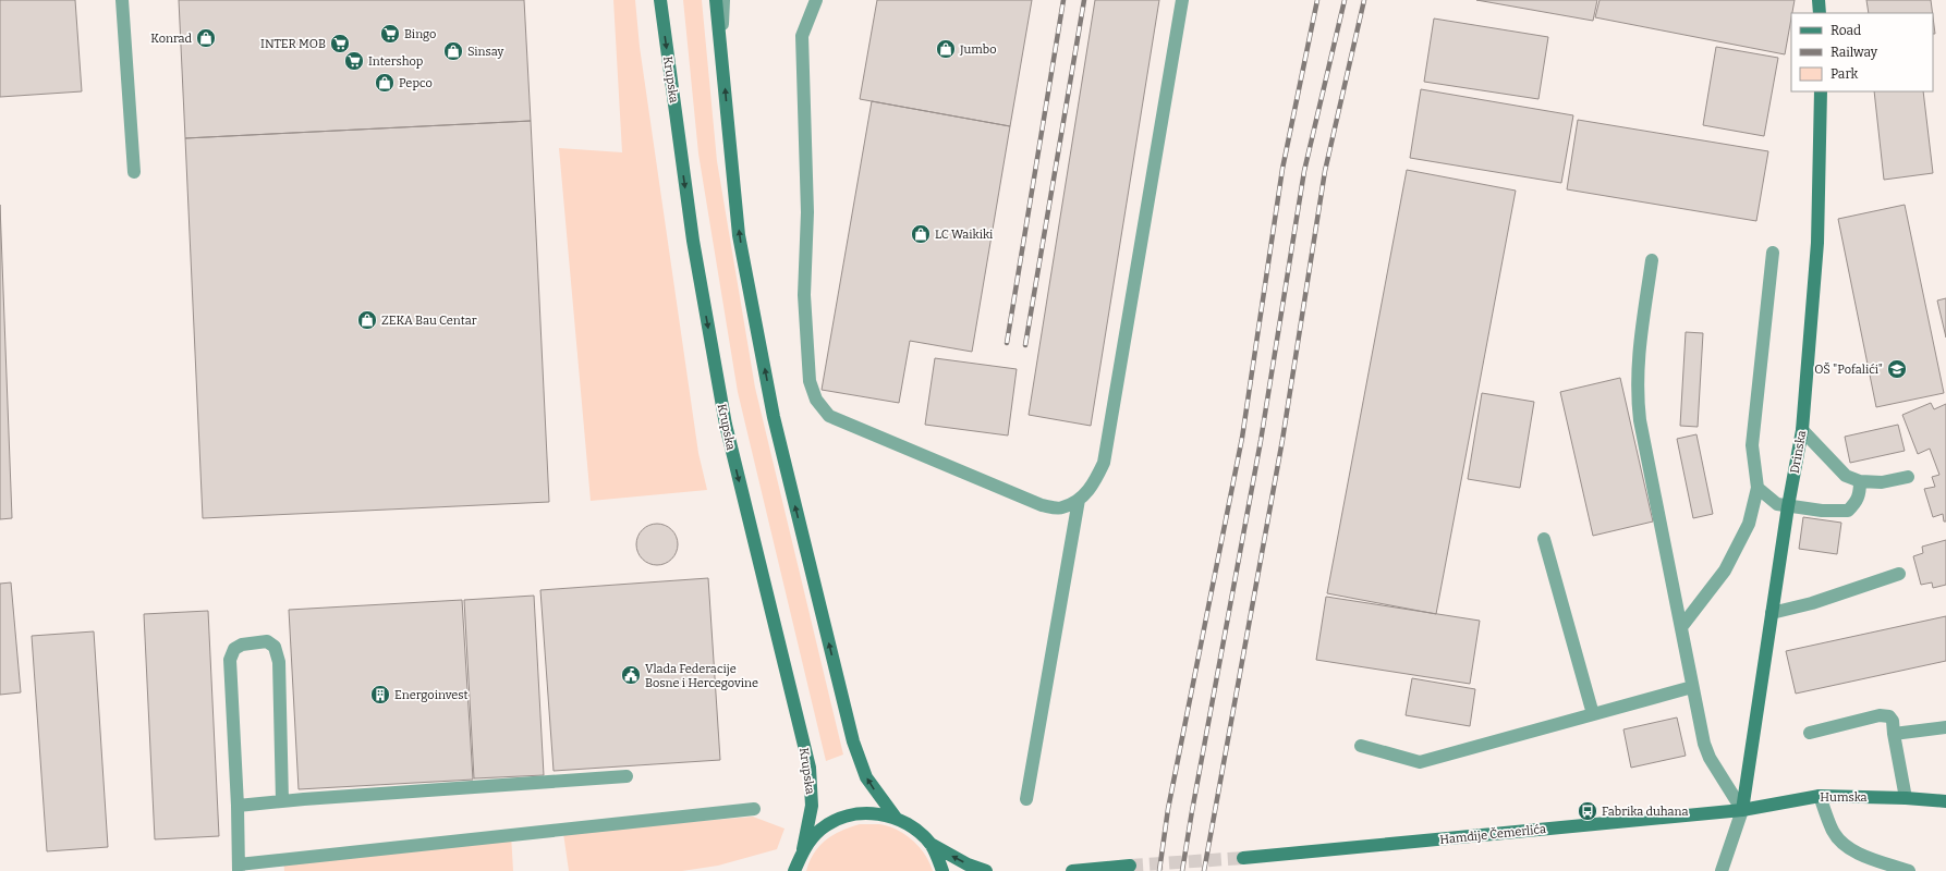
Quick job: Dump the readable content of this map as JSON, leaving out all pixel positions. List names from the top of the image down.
{
  "streets": {
    "street": [
      "Krupska",
      "Drinska",
      "Humska",
      "Hamdije Čemerlića"
    ]
  },
  "crossings": [
    ["Drinska", "Humska"],
    ["Drinska", "Hamdije Čemerlića"],
    ["Humska", "Hamdije Čemerlića"]
  ],
  "places": {
    "supermarket": ["Bingo", "INTER MOB", "Intershop"],
    "shop": [
      "Konrad",
      "Jumbo",
      "Sinsay",
      "Pepco",
      "LC Waikiki",
      "ZEKA Bau Centar"
    ],
    "school or university": ["OŠ \"Pofalići\""],
    "public building": ["Vlada Federacije Bosne i Hercegovine"],
    "building": ["Energoinvest"],
    "bus stop": ["Fabrika duhana"]
  },
  "legend": ["Road", "Railway", "Park"]
}
